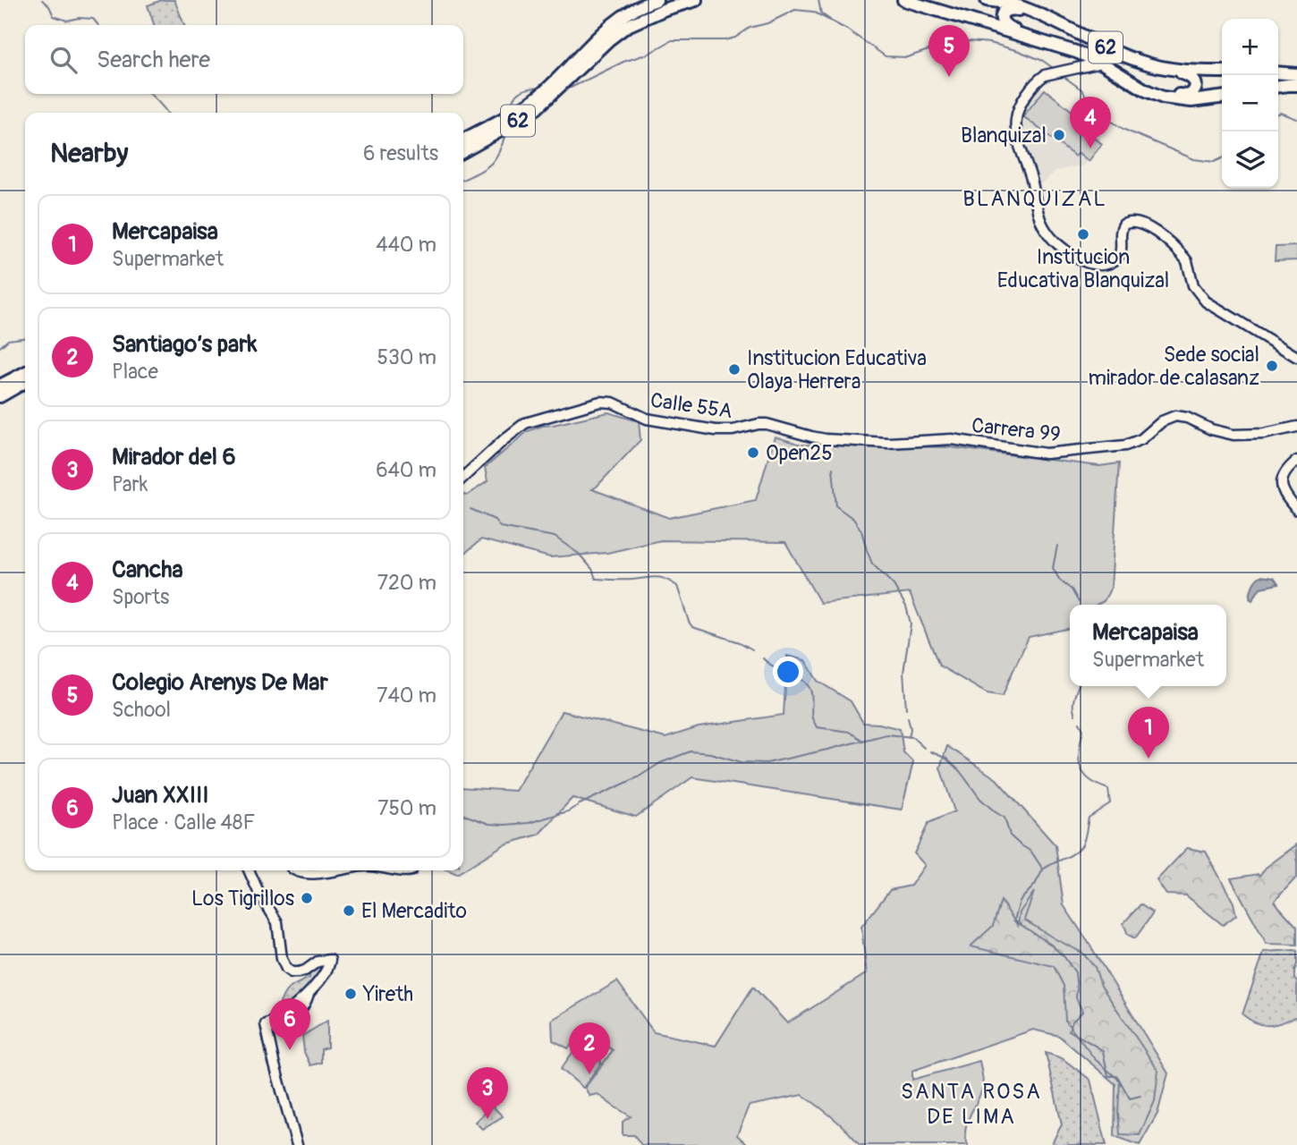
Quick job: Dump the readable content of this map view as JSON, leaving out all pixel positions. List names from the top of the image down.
{
  "streets": {
    "highway": ["62"],
    "street": ["Calle 55A", "Carrera 99"]
  },
  "crossings": [
    ["Calle 55A", "Carrera 99"]
  ],
  "districts": ["BLANQUIZAL", "SANTA ROSA DE LIMA"],
  "places": [
    "Blanquizal",
    "Institucion Educativa Blanquizal",
    "Sede social mirador de calasanz",
    "Institucion Educativa Olaya Herrera",
    "Open25",
    "Los Tigrillos",
    "El Mercadito",
    "Yireth"
  ],
  "page": {
    "map_buttons": ["+", "−"],
    "pins": [
      "5",
      "4",
      "1",
      "6",
      "2",
      "3"
    ],
    "search": "Search here",
    "heading": ["Nearby", "6 results"],
    "list": [
      {
        "mark": "1",
        "name": "Mercapaisa",
        "note": "Supermarket",
        "value": "440 m"
      },
      {
        "mark": "2",
        "name": "Santiago’s park",
        "note": "Place",
        "value": "530 m"
      },
      {
        "mark": "3",
        "name": "Mirador del 6",
        "note": "Park",
        "value": "640 m"
      },
      {
        "mark": "4",
        "name": "Cancha",
        "note": "Sports",
        "value": "720 m"
      },
      {
        "mark": "5",
        "name": "Colegio Arenys De Mar",
        "note": "School",
        "value": "740 m"
      },
      {
        "mark": "6",
        "name": "Juan XXIII",
        "note": "Place · Calle 48F",
        "value": "750 m"
      }
    ],
    "popup": ["Mercapaisa", "Supermarket"]
  }
}
